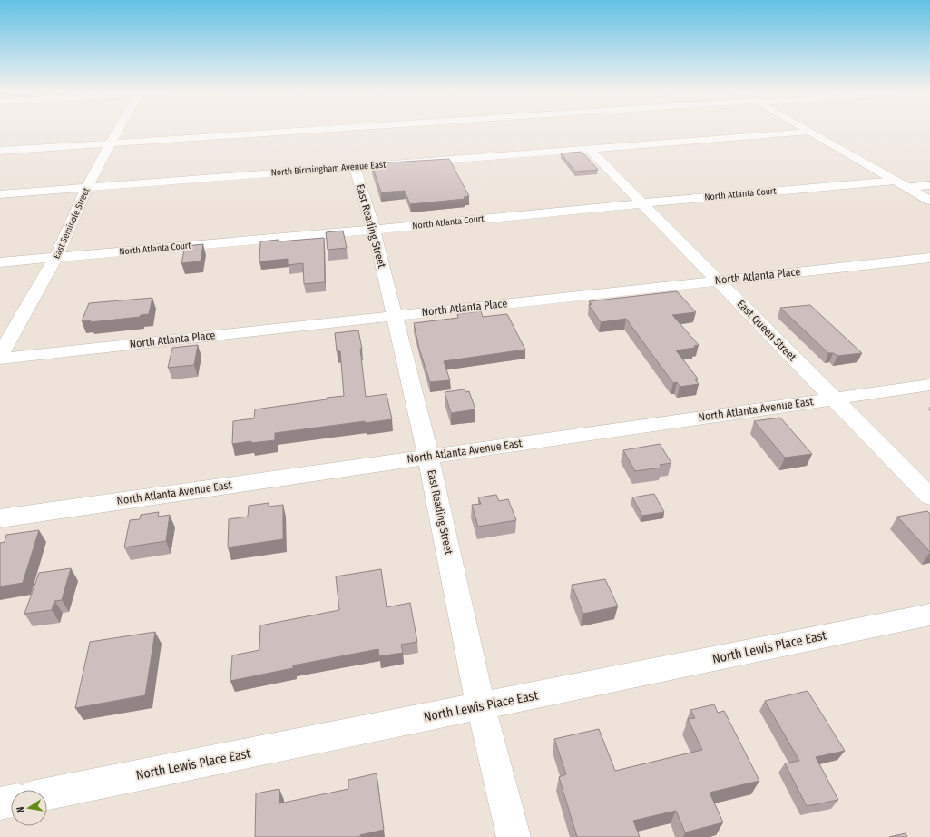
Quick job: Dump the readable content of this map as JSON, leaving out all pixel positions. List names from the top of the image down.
{
  "streets": {
    "street": [
      "North Birmingham Avenue East",
      "North Atlanta Court",
      "East Seminole Street",
      "East Reading Street",
      "North Atlanta Place",
      "East Queen Street",
      "North Atlanta Avenue East",
      "North Lewis Place East"
    ]
  },
  "crossings": [
    ["North Birmingham Avenue East", "East Seminole Street"],
    ["North Birmingham Avenue East", "East Reading Street"],
    ["North Birmingham Avenue East", "East Queen Street"],
    ["North Atlanta Court", "East Seminole Street"],
    ["North Atlanta Court", "East Reading Street"],
    ["North Atlanta Court", "East Queen Street"],
    ["East Reading Street", "North Atlanta Place"],
    ["East Reading Street", "North Atlanta Avenue East"],
    ["East Reading Street", "North Lewis Place East"],
    ["North Atlanta Place", "East Queen Street"],
    ["East Queen Street", "North Atlanta Avenue East"]
  ],
  "north": "left"
}
